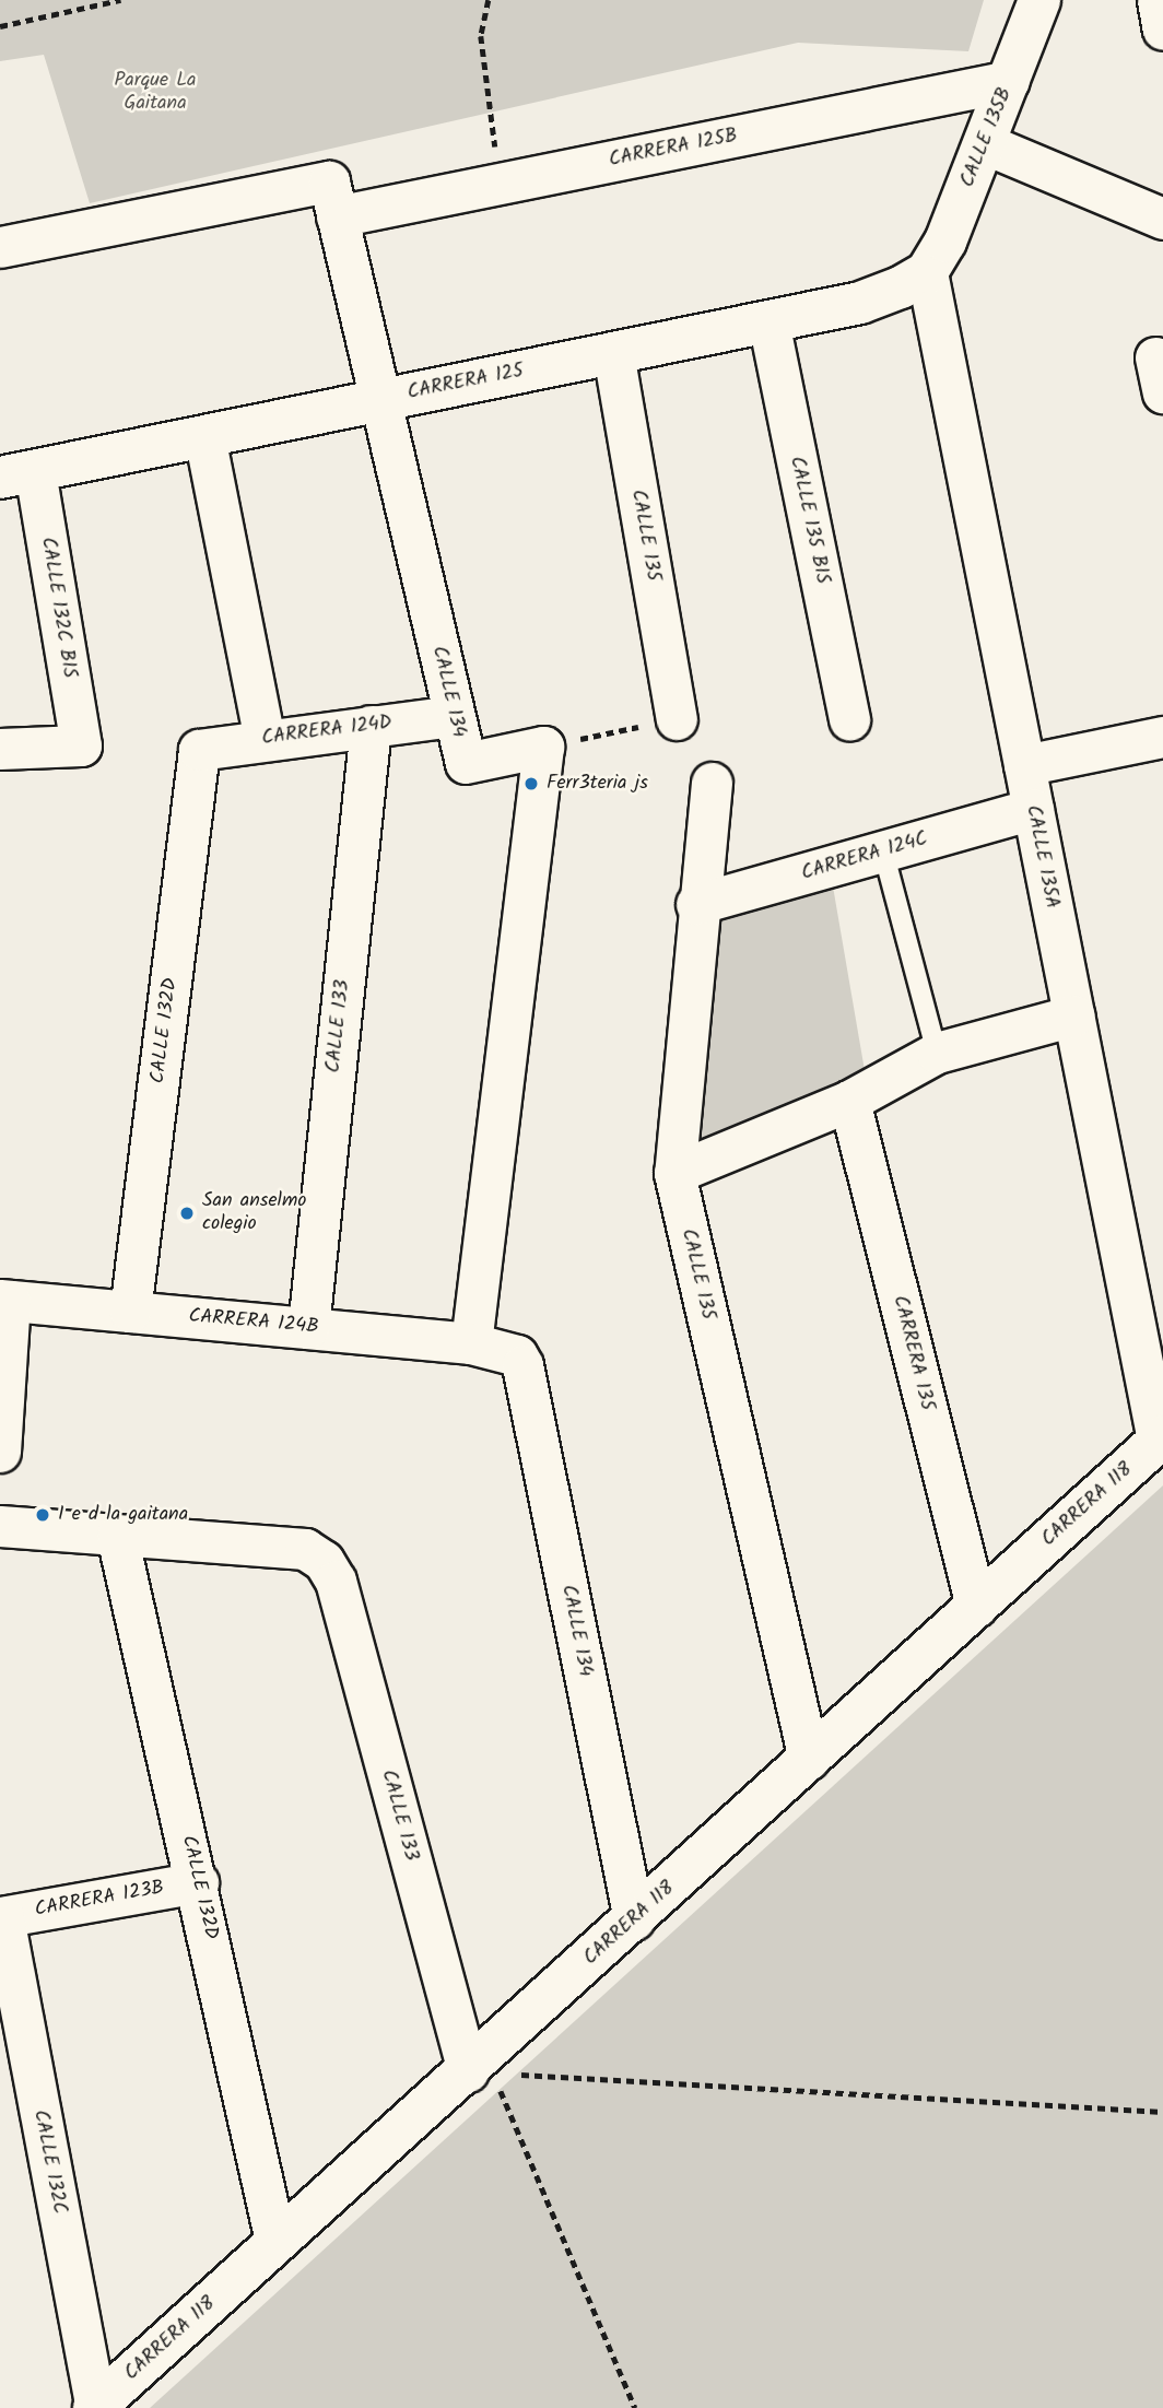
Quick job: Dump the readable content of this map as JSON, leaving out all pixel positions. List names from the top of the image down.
{
  "streets": {
    "street": [
      "CALLE 135B",
      "CARRERA 125B",
      "CARRERA 125",
      "CALLE 135 BIS",
      "CALLE 135",
      "CALLE 132C BIS",
      "CALLE 134",
      "CARRERA 124D",
      "CARRERA 124C",
      "CALLE 135A",
      "CALLE 133",
      "CALLE 132D",
      "CARRERA 124B",
      "CARRERA 135",
      "CARRERA 118",
      "CARRERA 123B",
      "CALLE 132C"
    ]
  },
  "crossings": [
    ["CALLE 135B", "CARRERA 125B"],
    ["CALLE 135B", "CARRERA 125"],
    ["CALLE 135B", "CALLE 135A"],
    ["CARRERA 125B", "CALLE 134"],
    ["CARRERA 125", "CALLE 135 BIS"],
    ["CARRERA 125", "CALLE 135"],
    ["CARRERA 125", "CALLE 132C BIS"],
    ["CARRERA 125", "CALLE 134"],
    ["CARRERA 125", "CALLE 135A"],
    ["CALLE 135", "CARRERA 124C"],
    ["CALLE 135", "CARRERA 118"],
    ["CALLE 134", "CARRERA 124D"],
    ["CALLE 134", "CARRERA 124B"],
    ["CALLE 134", "CARRERA 118"],
    ["CARRERA 124D", "CALLE 133"],
    ["CARRERA 124D", "CALLE 132D"],
    ["CARRERA 124C", "CALLE 135A"],
    ["CALLE 135A", "CARRERA 118"],
    ["CALLE 133", "CALLE 132D"],
    ["CALLE 133", "CARRERA 124B"],
    ["CALLE 133", "CARRERA 118"],
    ["CALLE 132D", "CARRERA 124B"],
    ["CALLE 132D", "CARRERA 118"],
    ["CALLE 132D", "CARRERA 123B"],
    ["CARRERA 135", "CARRERA 118"],
    ["CARRERA 118", "CALLE 132C"],
    ["CARRERA 123B", "CALLE 132C"]
  ],
  "parks": ["Parque La Gaitana"],
  "places": ["Ferr3teria js", "San anselmo colegio", "I e d la gaitana"]
}
